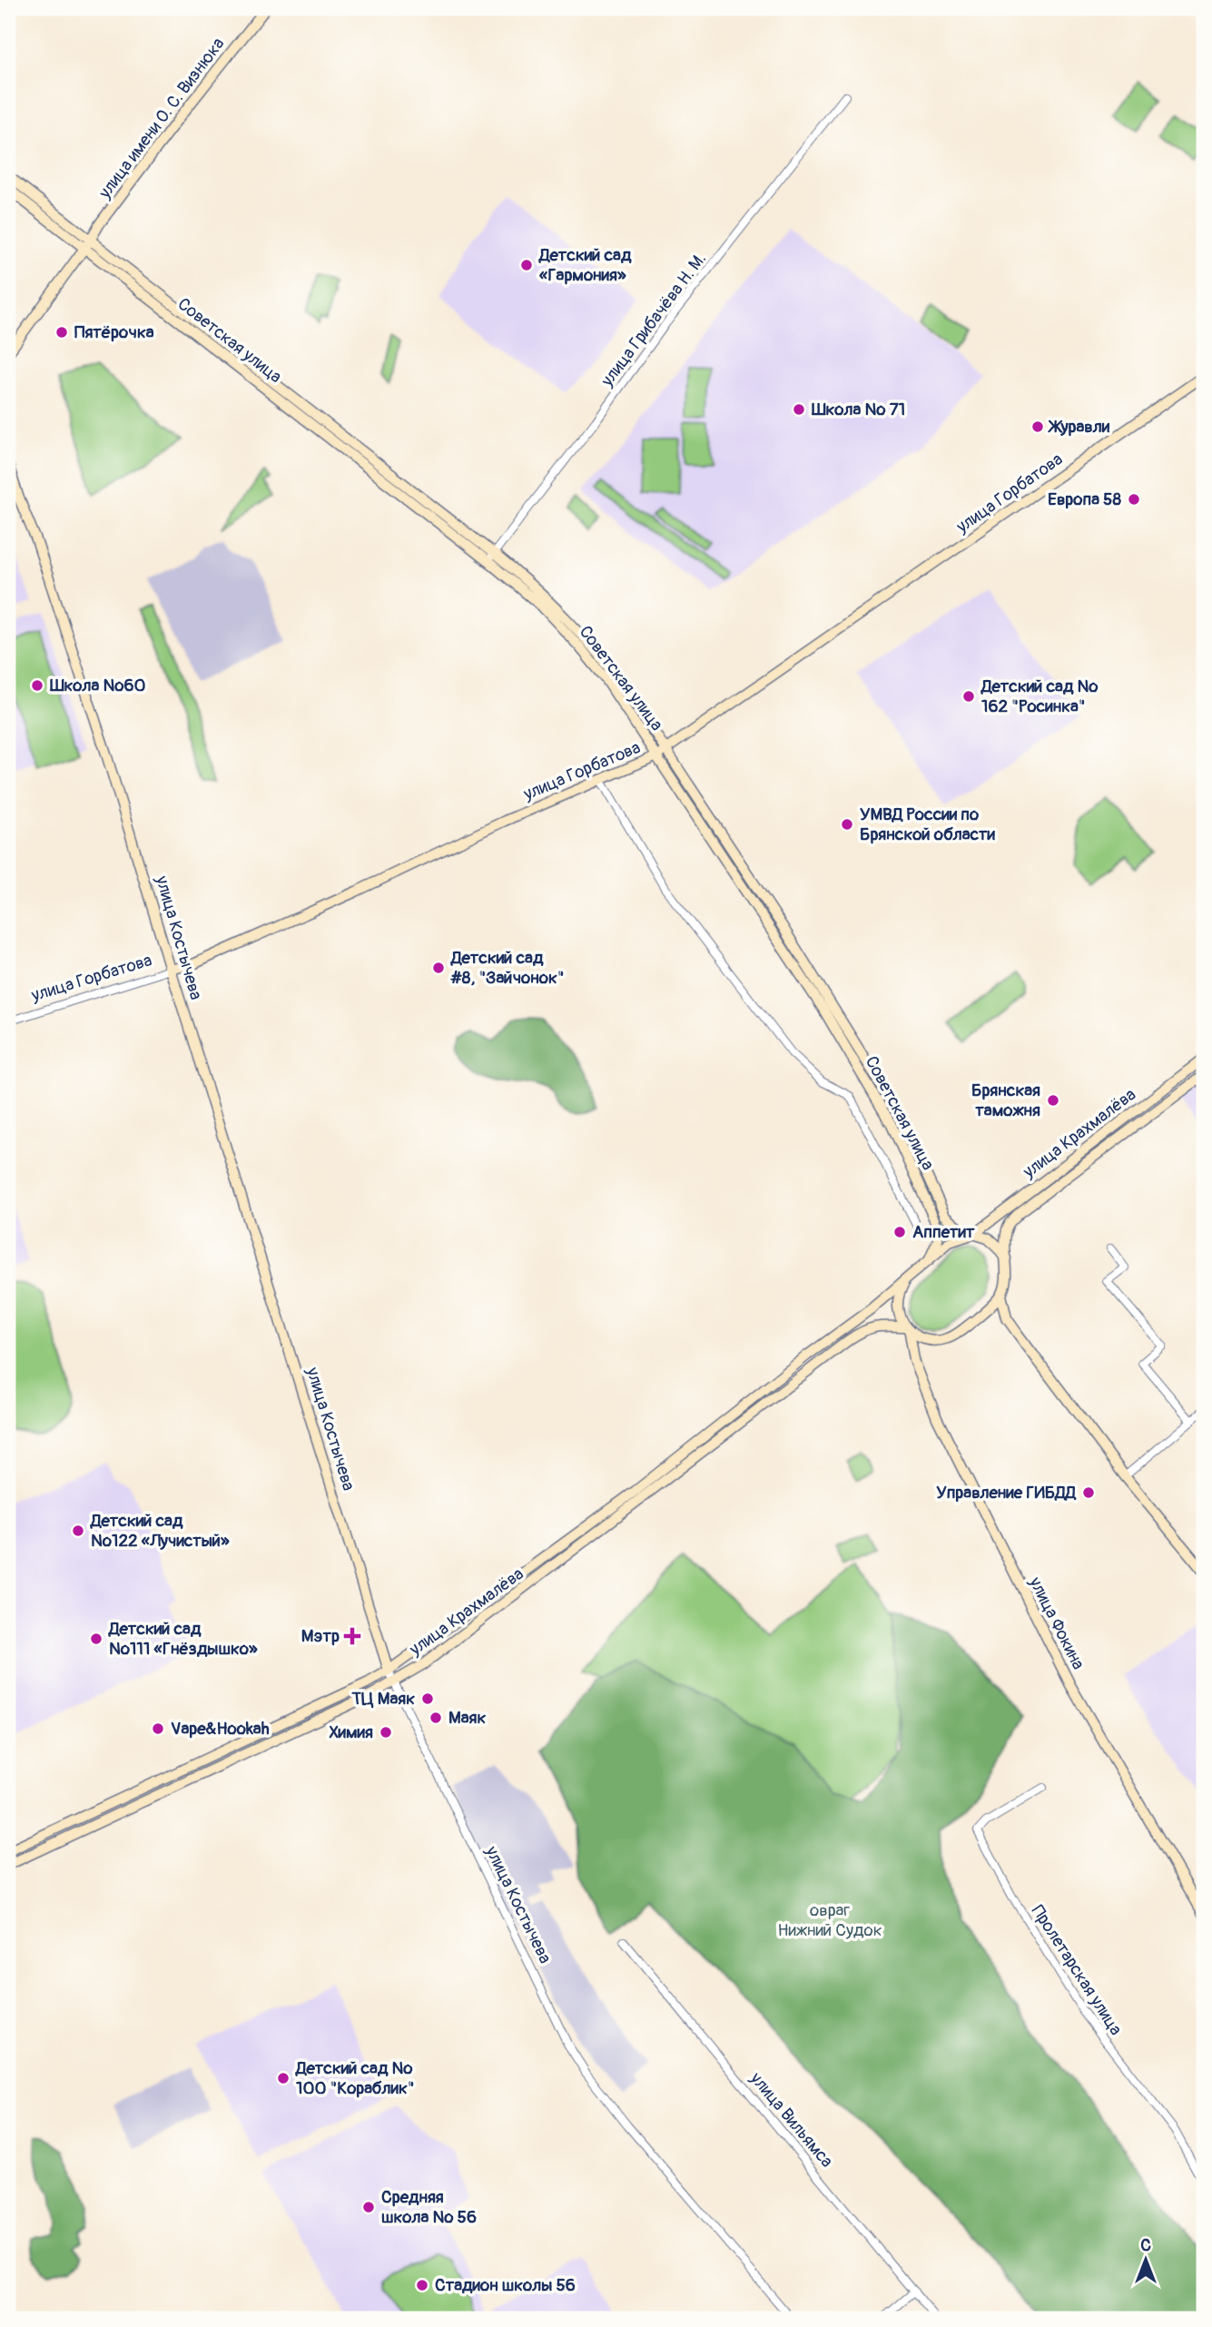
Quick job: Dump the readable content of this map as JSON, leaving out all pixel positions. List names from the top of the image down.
{
  "streets": {
    "main road": [
      "улица имени О. С. Визнюка",
      "Советская улица",
      "улица Горбатова",
      "улица Костычева",
      "улица Крахмалёва",
      "улица Фокина"
    ],
    "street": ["улица Грибачёва Н. М.", "Пролетарская улица", "улица Вильямса"]
  },
  "crossings": [
    ["улица имени О. С. Визнюка", "Советская улица"],
    ["улица Грибачёва Н. М.", "Советская улица"],
    ["Советская улица", "улица Горбатова"],
    ["Советская улица", "улица Крахмалёва"],
    ["Советская улица", "улица Фокина"],
    ["улица Горбатова", "улица Костычева"],
    ["улица Костычева", "улица Крахмалёва"],
    ["улица Крахмалёва", "улица Фокина"]
  ],
  "parks": ["овраг Нижний Судок"],
  "places": {
    "other": [
      "Детский сад «Гармония»",
      "Пятёрочка",
      "Школа № 71",
      "Журавли",
      "Европа 58",
      "Школа №60",
      "Детский сад № 162 \"Росинка\"",
      "УМВД России по Брянской области",
      "Детский сад #8, \"Зайчонок\"",
      "Брянская таможня",
      "Аппетит",
      "Управление ГИБДД",
      "Детский сад №122 «Лучистый»",
      "Детский сад №111 «Гнёздышко»",
      "ТЦ Маяк",
      "Маяк",
      "Vape&Hookah",
      "Химия",
      "Детский сад № 100 \"Кораблик\"",
      "Средняя школа № 56",
      "Стадион школы 56"
    ],
    "health": ["Мэтр"]
  },
  "north": "top"
}
